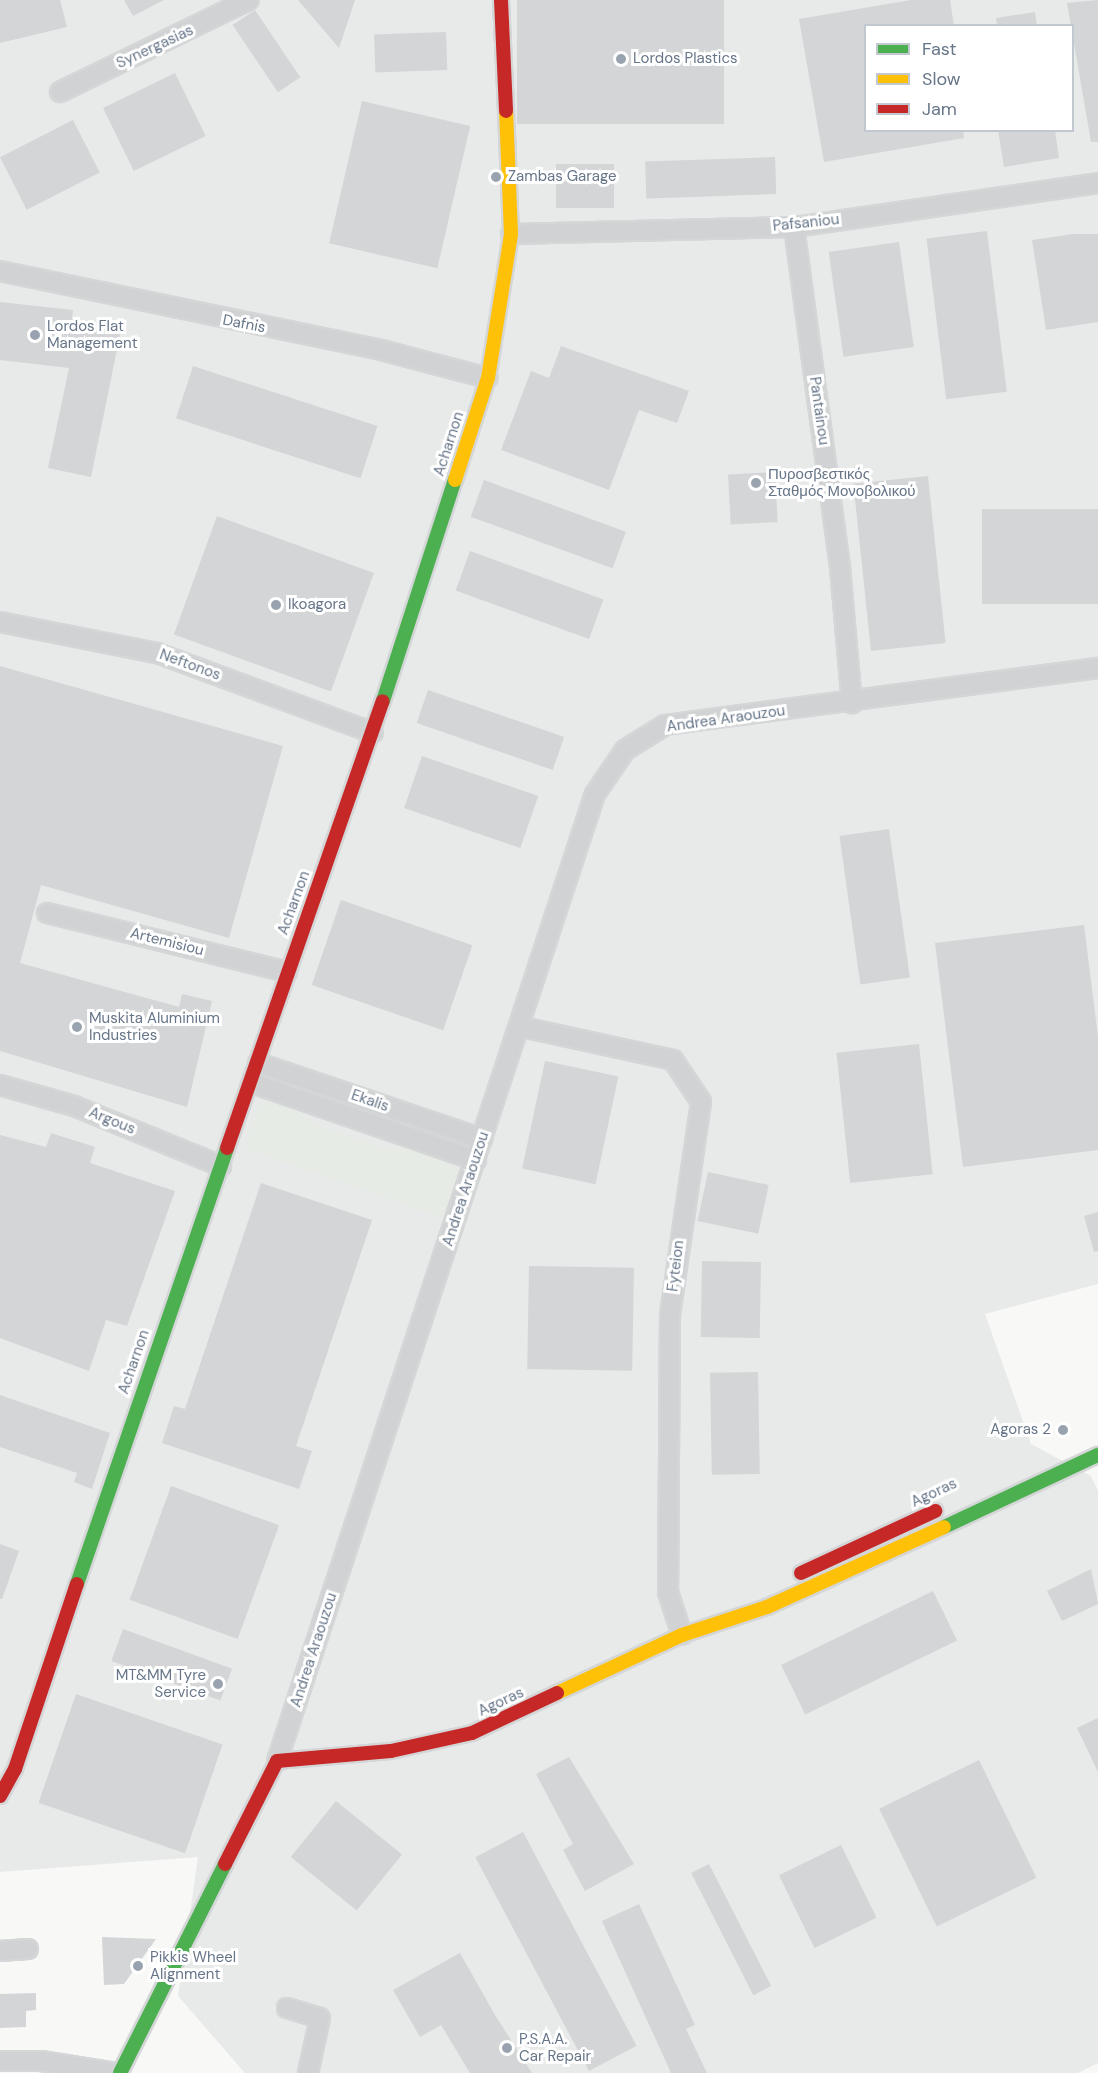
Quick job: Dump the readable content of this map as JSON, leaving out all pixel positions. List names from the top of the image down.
{
  "streets": {
    "street": [
      "Synergasias",
      "Pafsaniou",
      "Dafnis",
      "Pantainou",
      "Acharnon",
      "Neftonos",
      "Andrea Araouzou",
      "Artemisiou",
      "Ekalis",
      "Argous",
      "Fyteion",
      "Agoras"
    ]
  },
  "crossings": [
    ["Pafsaniou", "Pantainou"],
    ["Pafsaniou", "Acharnon"],
    ["Dafnis", "Acharnon"],
    ["Pantainou", "Andrea Araouzou"],
    ["Acharnon", "Neftonos"],
    ["Acharnon", "Artemisiou"],
    ["Acharnon", "Ekalis"],
    ["Acharnon", "Argous"],
    ["Andrea Araouzou", "Ekalis"],
    ["Andrea Araouzou", "Fyteion"],
    ["Andrea Araouzou", "Agoras"],
    ["Fyteion", "Agoras"]
  ],
  "places": [
    "Lordos Plastics",
    "Zambas Garage",
    "Lordos Flat Management",
    "Πυροσβεστικός Σταθμός Μονοβολικού",
    "Ikoagora",
    "Muskita Aluminium Industries",
    "Agoras 2",
    "MT&MM Tyre Service",
    "Pikkis Wheel Alignment",
    "P.S.A.A. Car Repair"
  ],
  "legend": ["Fast", "Slow", "Jam"]
}
